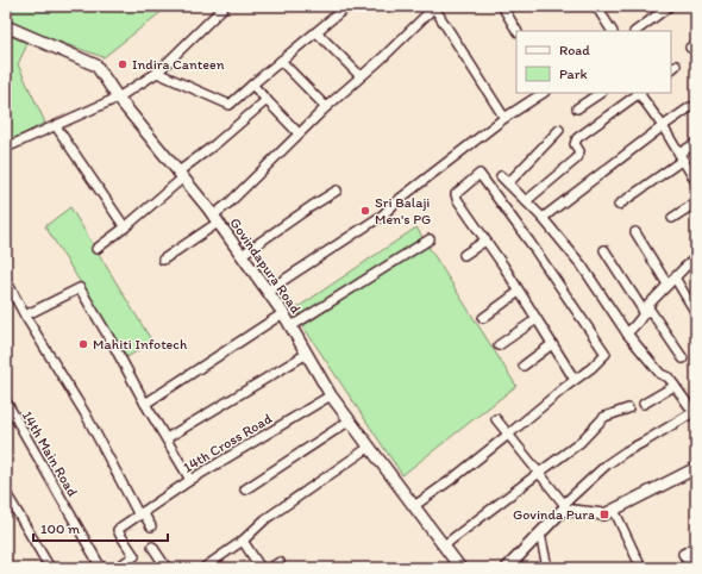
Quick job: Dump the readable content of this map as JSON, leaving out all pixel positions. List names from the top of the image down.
{
  "streets": {
    "street": ["Govindapura Road", "14th Cross Road", "14th Main Road"]
  },
  "crossings": [
    ["Govindapura Road", "14th Cross Road"]
  ],
  "places": {
    "other": ["Indira Canteen", "Sri Balaji Men's PG", "Mahiti Infotech"],
    "transit": ["Govinda Pura"]
  },
  "legend": ["Road", "Park"],
  "scale_bar": "100 m"
}
